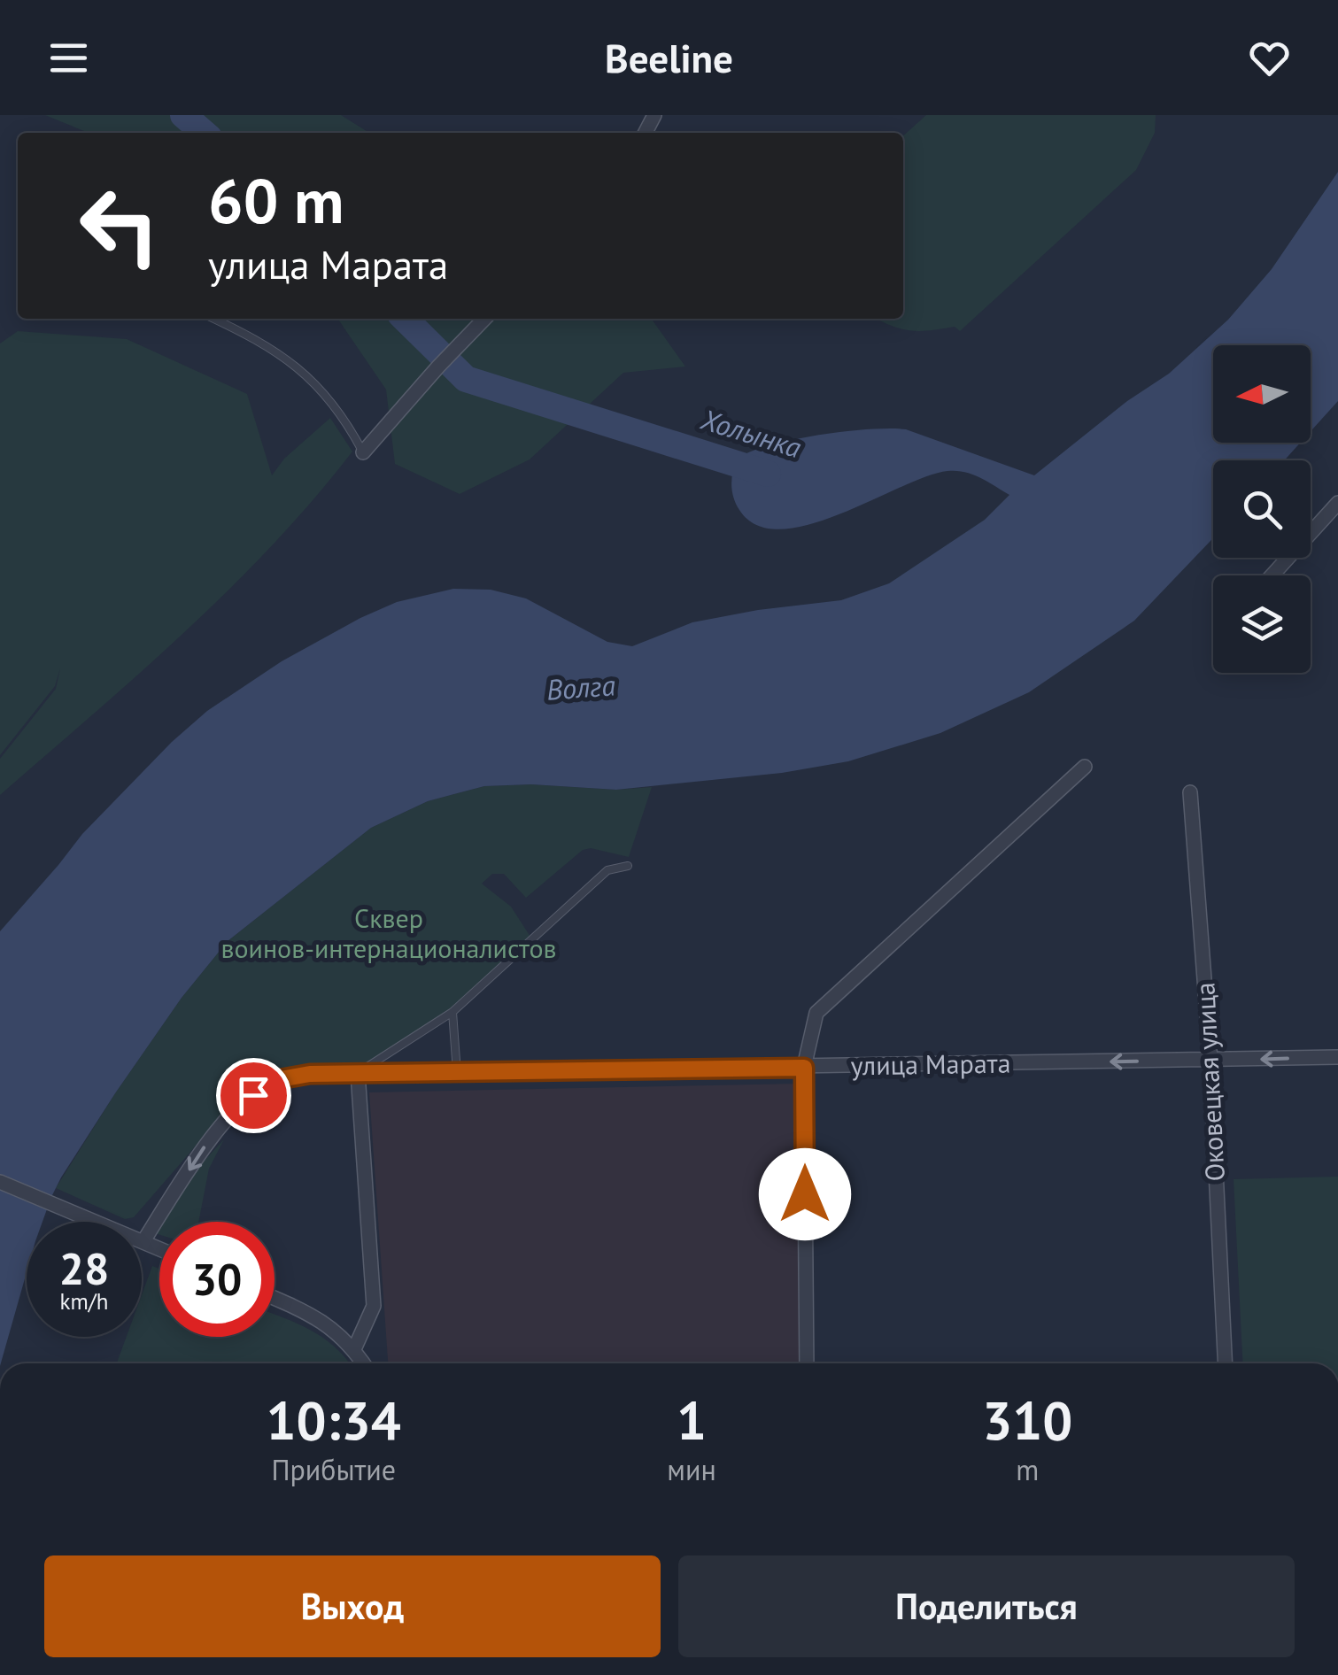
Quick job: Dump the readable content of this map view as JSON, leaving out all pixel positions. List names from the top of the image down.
{
  "streets": {
    "street": ["улица Марата", "Оковецкая улица"]
  },
  "crossings": [
    ["улица Марата", "Оковецкая улица"]
  ],
  "one_way": ["улица Марата"],
  "water": ["Холынка", "Волга"],
  "parks": ["Сквер воинов-интернационалистов"],
  "north": "left",
  "page": {
    "header": "Beeline",
    "turn": ["60 m", "улица Марата"],
    "speed": "28 km/h",
    "limit": "30",
    "eta": [
      "10:34",
      "Прибытие",
      "1",
      "мин",
      "310",
      "m"
    ],
    "buttons": ["Выход", "Поделиться"]
  }
}
